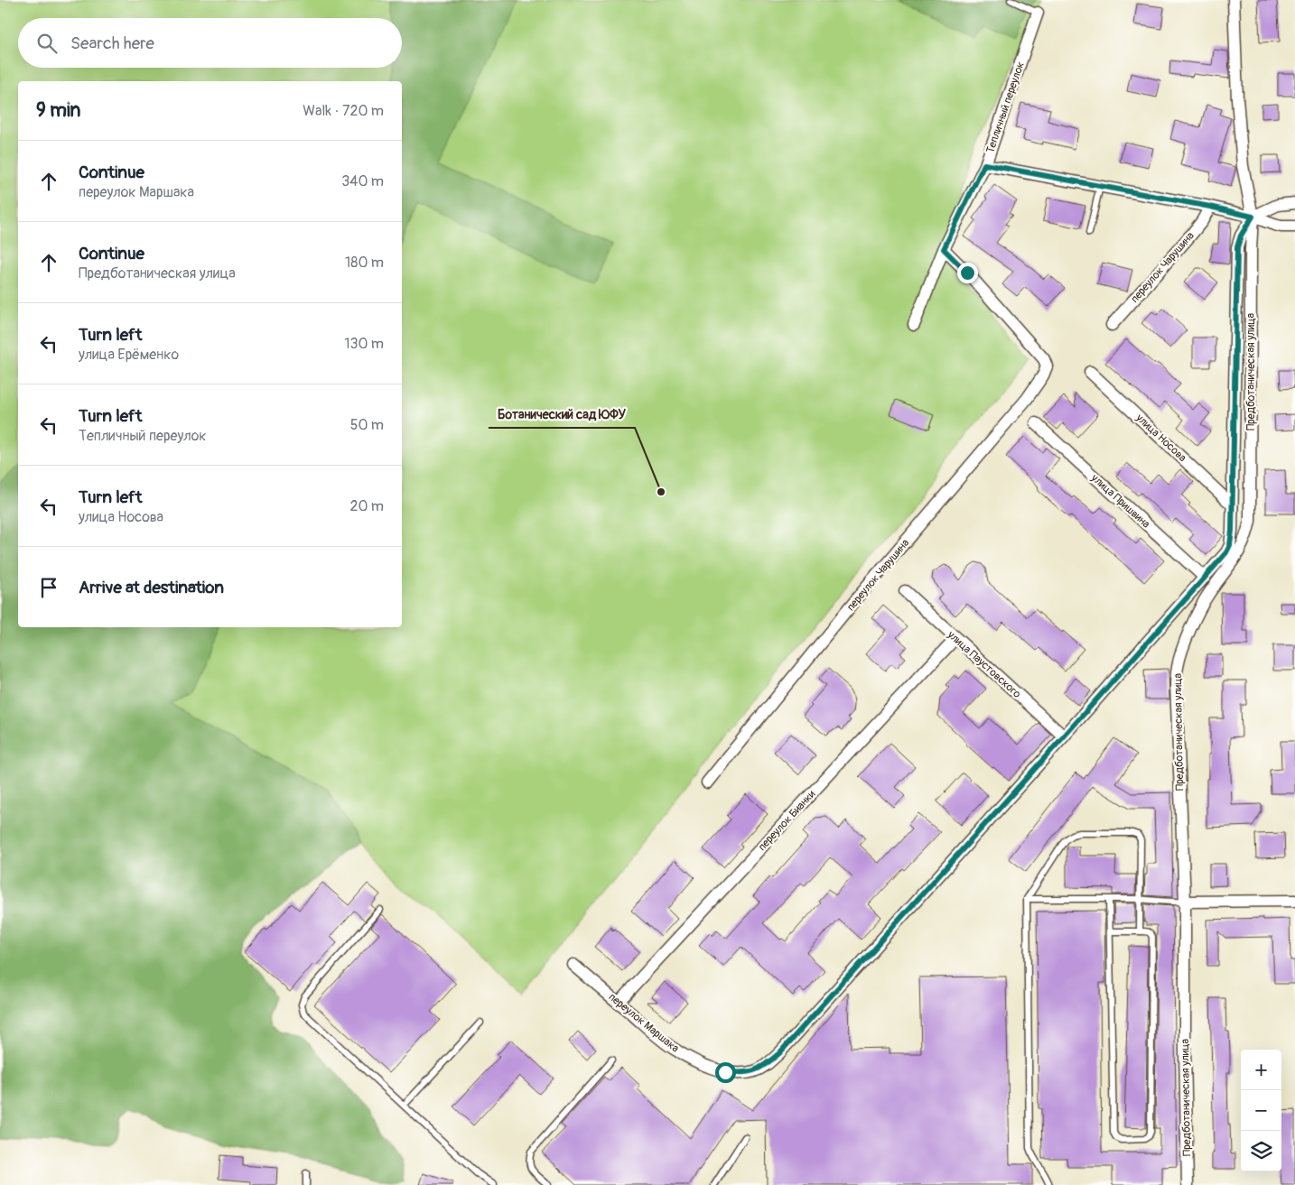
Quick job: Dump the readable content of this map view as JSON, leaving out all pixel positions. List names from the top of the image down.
{
  "streets": {
    "street": [
      "Тепличный переулок",
      "переулок Чарушина",
      "Предботаническая улица",
      "улица Носова",
      "улица Пришвина",
      "улица Паустовского",
      "переулок Бианки",
      "переулок Маршака"
    ]
  },
  "crossings": [
    ["Тепличный переулок", "переулок Чарушина"],
    ["Предботаническая улица", "улица Носова"],
    ["Предботаническая улица", "улица Пришвина"],
    ["Предботаническая улица", "переулок Маршака"],
    ["улица Пришвина", "переулок Маршака"],
    ["улица Паустовского", "переулок Бианки"],
    ["улица Паустовского", "переулок Маршака"],
    ["переулок Бианки", "переулок Маршака"]
  ],
  "places": ["Ботанический сад ЮФУ"],
  "page": {
    "search": "Search here",
    "heading": ["9 min", "Walk · 720 m"],
    "list": [
      ["Continue", "переулок Маршака", "340 m"],
      ["Continue", "Предботаническая улица", "180 m"],
      ["Turn left", "улица Ерёменко", "130 m"],
      ["Turn left", "Тепличный переулок", "50 m"],
      ["Turn left", "улица Носова", "20 m"],
      "Arrive at destination"
    ],
    "map_buttons": ["+", "−"]
  }
}
